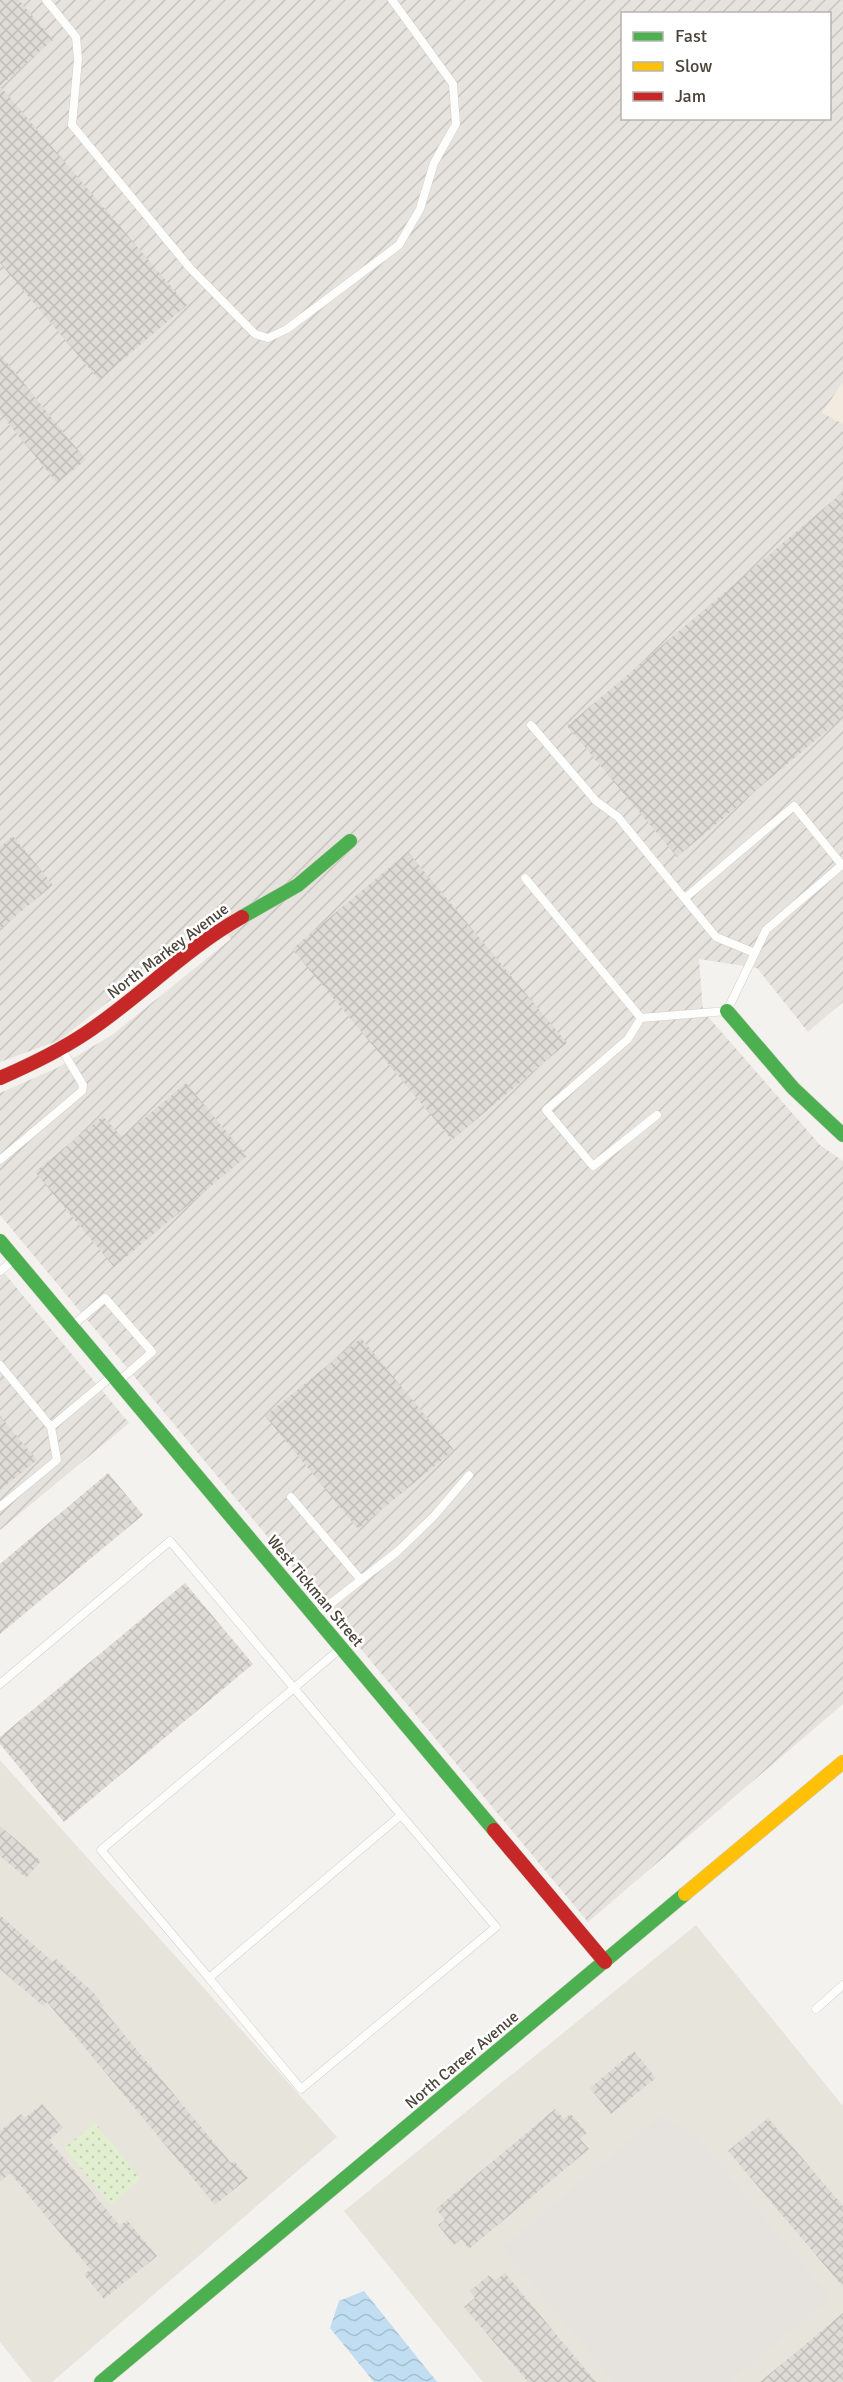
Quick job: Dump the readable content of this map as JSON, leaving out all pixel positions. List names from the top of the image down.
{
  "streets": {
    "street": ["North Markey Avenue", "West Tickman Street", "North Career Avenue"]
  },
  "crossings": [
    ["West Tickman Street", "North Career Avenue"]
  ],
  "legend": ["Fast", "Slow", "Jam"]
}
